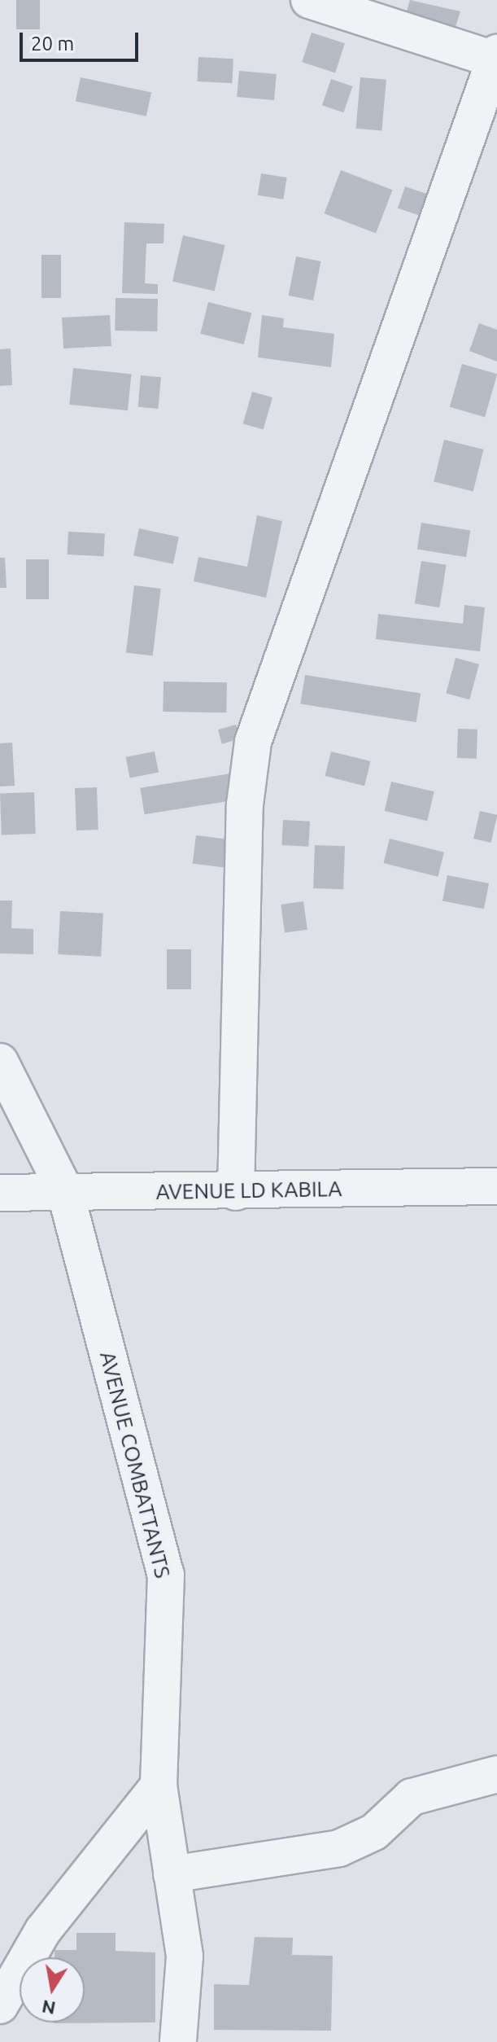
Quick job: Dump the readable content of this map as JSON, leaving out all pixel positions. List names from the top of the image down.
{
  "streets": {
    "street": ["AVENUE LD KABILA", "AVENUE COMBATTANTS"]
  },
  "crossings": [
    ["AVENUE LD KABILA", "AVENUE COMBATTANTS"]
  ],
  "scale_bar": "20 m",
  "north": "bottom"
}
